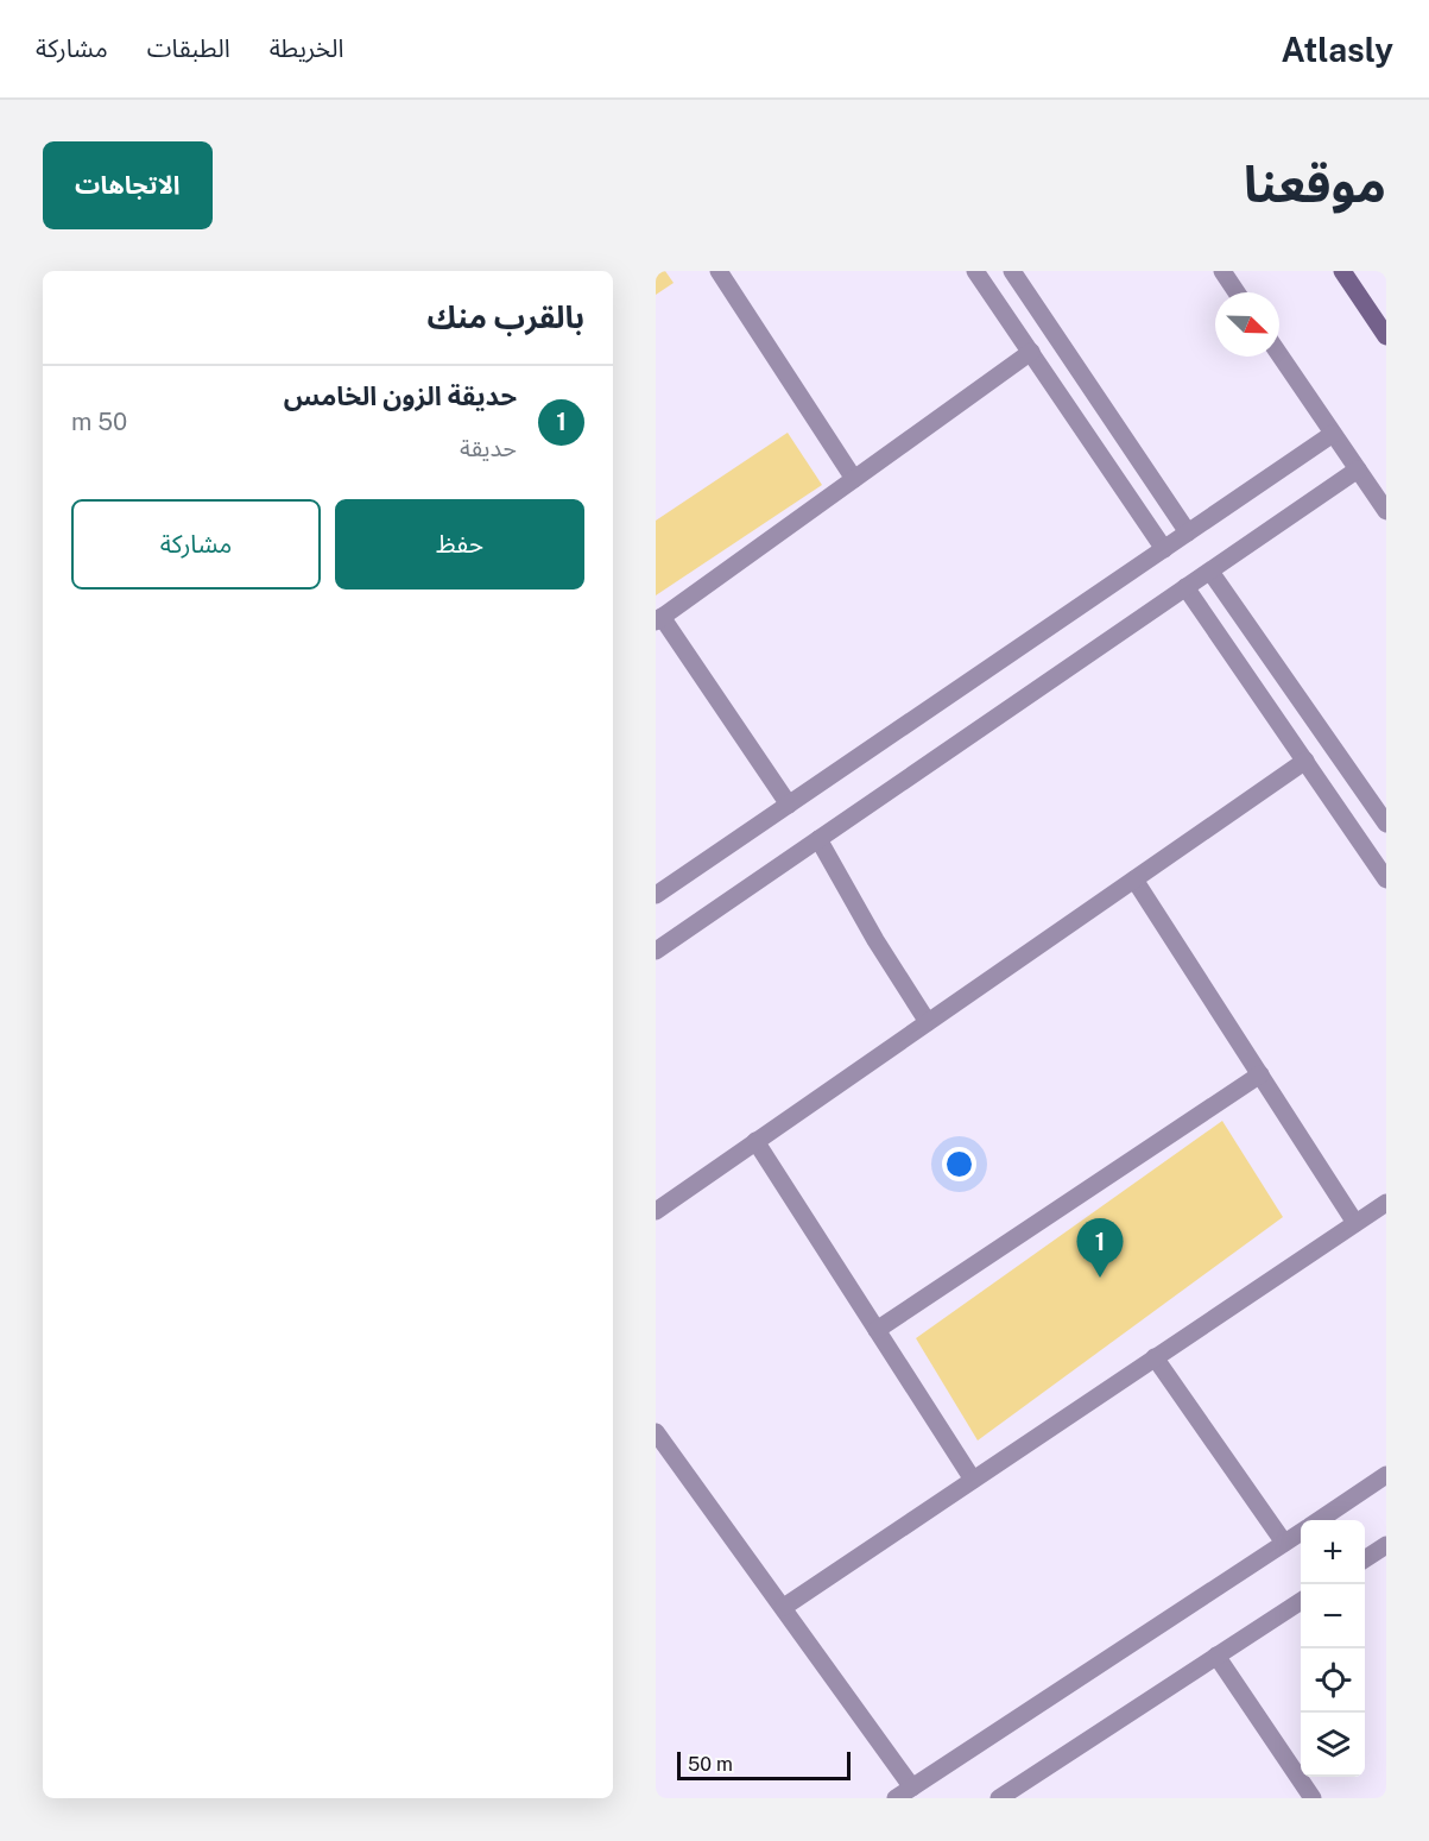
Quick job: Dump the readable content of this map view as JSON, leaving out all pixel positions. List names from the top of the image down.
{
  "scale_bar": "50 m",
  "north": "bottom right",
  "page": {
    "header": "Atlasly",
    "nav": ["الخريطة", "الطبقات", "مشاركة"],
    "title": "موقعنا",
    "buttons": [
      "الاتجاهات",
      ["حفظ", "مشاركة"]
    ],
    "heading": "بالقرب منك",
    "list": [
      {
        "mark": "1",
        "name": "حديقة الزون الخامس",
        "note": "حديقة",
        "value": "50 m"
      }
    ],
    "pins": "1",
    "map_buttons": ["+", "−"],
    "scale": "50 m"
  }
}
